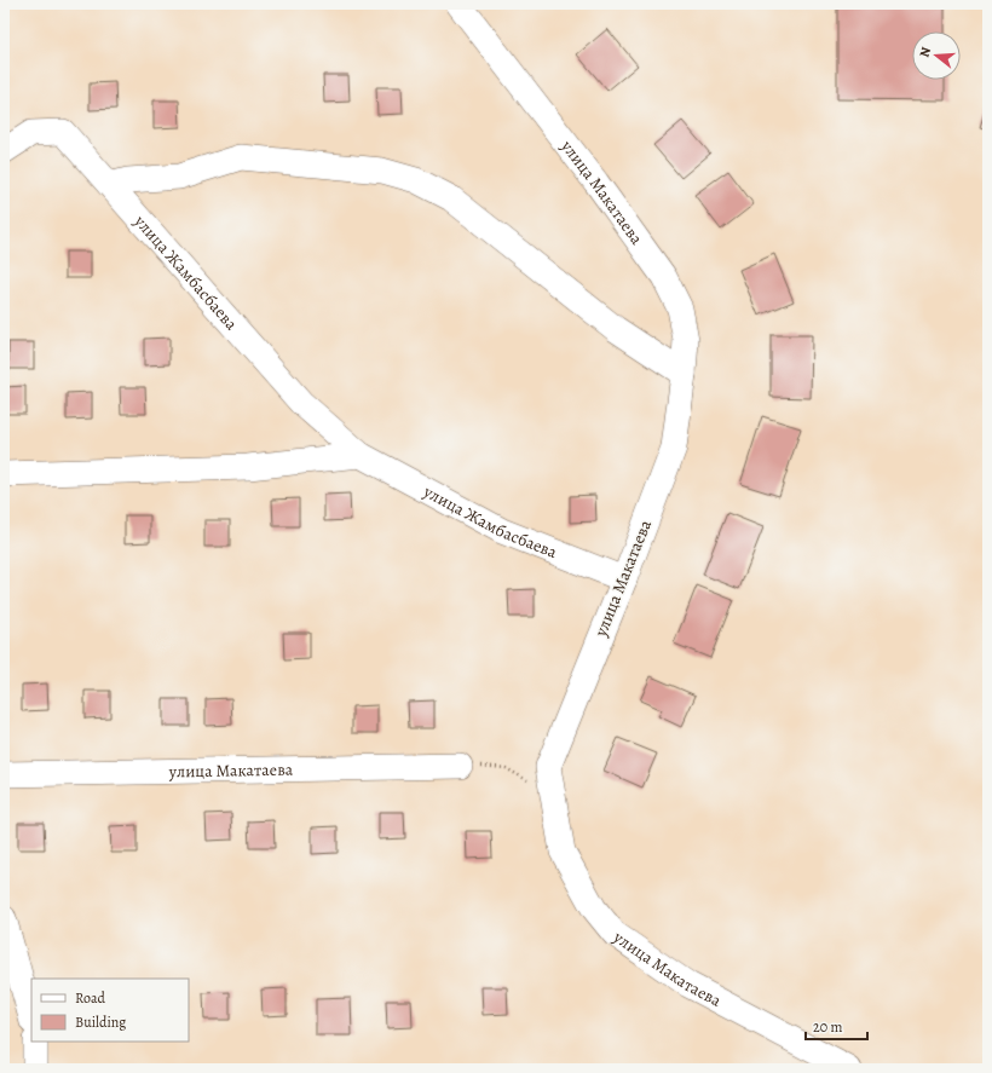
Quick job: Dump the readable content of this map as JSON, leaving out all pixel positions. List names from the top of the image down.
{
  "streets": {
    "street": ["улица Макатаева", "улица Жамбасбаева"]
  },
  "crossings": [
    ["улица Макатаева", "улица Жамбасбаева"]
  ],
  "legend": ["Road", "Building"],
  "scale_bar": "20 m",
  "north": "left"
}
